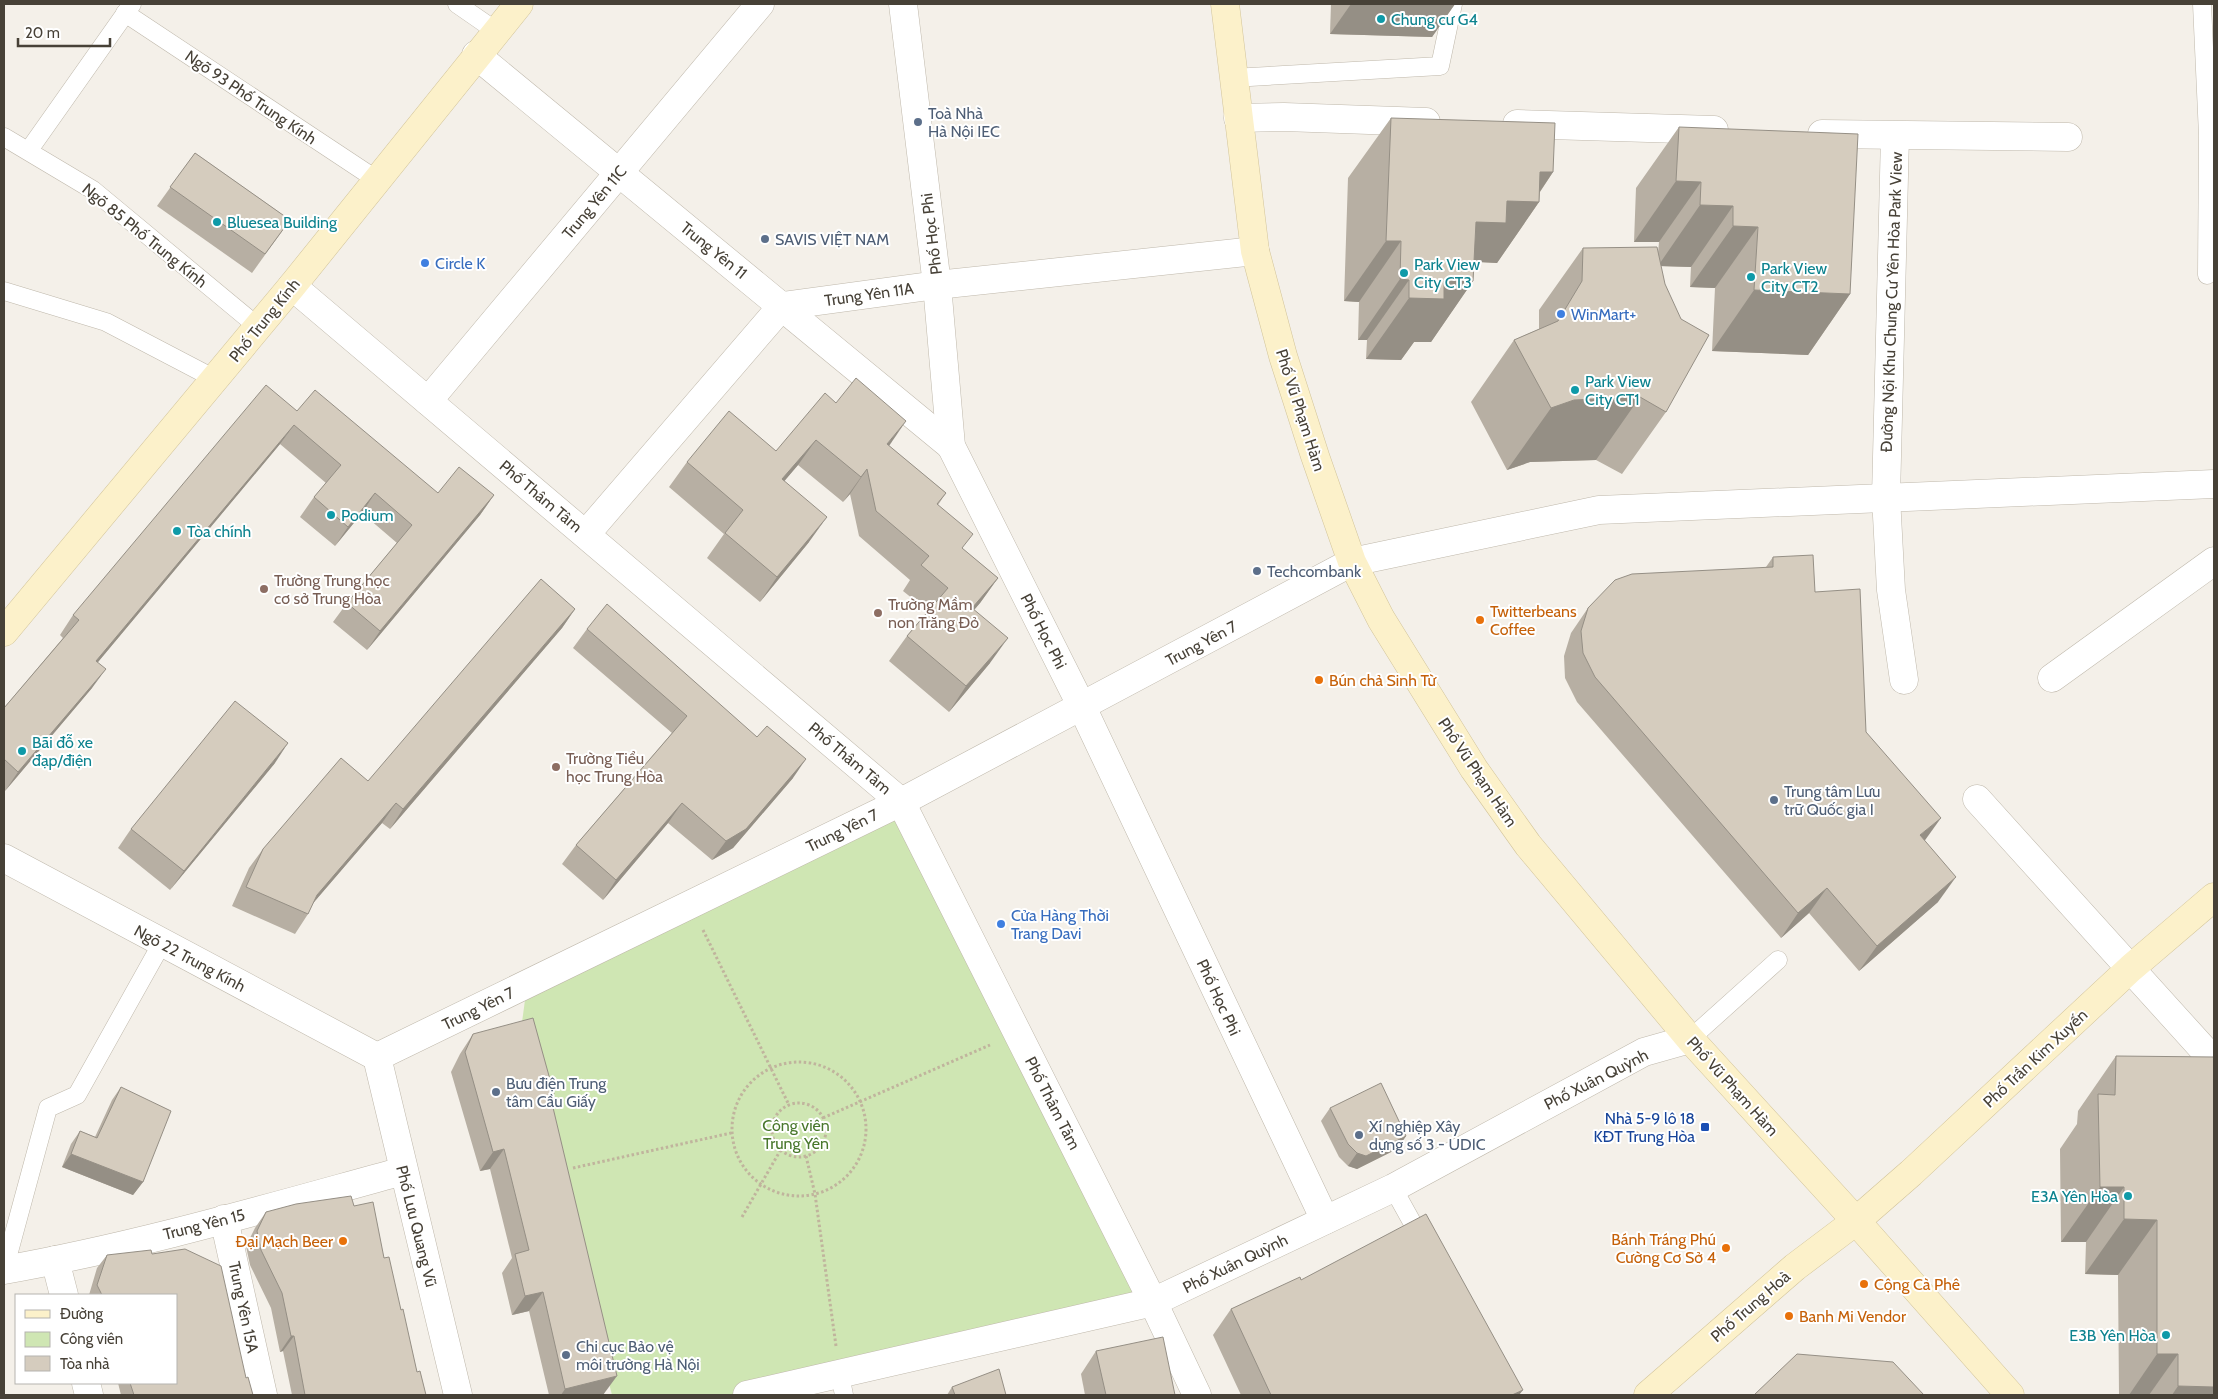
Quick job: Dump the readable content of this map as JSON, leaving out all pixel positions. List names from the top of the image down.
{
  "streets": {
    "street": [
      "Trung Yên 11C",
      "Phố Học Phi",
      "Trung Yên 11",
      "Trung Yên 11A",
      "Đường Nội Khu Chung Cư Yên Hòa Park View",
      "Phố Trung Kính",
      "Phố Vũ Phạm Hàm",
      "Phố Thâm Tâm",
      "Trung Yên 7",
      "Ngõ 22 Trung Kính",
      "Phố Trần Kim Xuyến",
      "Phố Xuân Quỳnh",
      "Trung Yên 15",
      "Phố Lưu Quang Vũ",
      "Phố Trung Hoà",
      "Trung Yên 15A"
    ],
    "lane": ["Ngõ 93 Phố Trung Kính", "Ngõ 85 Phố Trung Kính"]
  },
  "crossings": [
    ["Ngõ 93 Phố Trung Kính", "Phố Trung Kính"],
    ["Trung Yên 11C", "Trung Yên 11"],
    ["Trung Yên 11C", "Phố Thâm Tâm"],
    ["Phố Học Phi", "Trung Yên 11"],
    ["Phố Học Phi", "Trung Yên 11A"],
    ["Phố Học Phi", "Trung Yên 7"],
    ["Phố Học Phi", "Phố Xuân Quỳnh"],
    ["Ngõ 85 Phố Trung Kính", "Phố Trung Kính"],
    ["Trung Yên 11", "Trung Yên 11A"],
    ["Trung Yên 11", "Phố Trung Kính"],
    ["Trung Yên 11A", "Phố Vũ Phạm Hàm"],
    ["Phố Trung Kính", "Phố Thâm Tâm"],
    ["Phố Vũ Phạm Hàm", "Trung Yên 7"],
    ["Phố Vũ Phạm Hàm", "Phố Trần Kim Xuyến"],
    ["Phố Vũ Phạm Hàm", "Phố Xuân Quỳnh"],
    ["Phố Vũ Phạm Hàm", "Phố Trung Hoà"],
    ["Phố Thâm Tâm", "Trung Yên 7"],
    ["Phố Thâm Tâm", "Phố Xuân Quỳnh"],
    ["Trung Yên 7", "Ngõ 22 Trung Kính"],
    ["Trung Yên 7", "Phố Lưu Quang Vũ"],
    ["Ngõ 22 Trung Kính", "Phố Lưu Quang Vũ"],
    ["Phố Trần Kim Xuyến", "Phố Trung Hoà"],
    ["Trung Yên 15", "Phố Lưu Quang Vũ"],
    ["Trung Yên 15", "Trung Yên 15A"]
  ],
  "parks": ["Công viên Trung Yên"],
  "places": {
    "other": [
      "Chung cư G4",
      "Toà Nhà Hà Nội IEC",
      "Bluesea Building",
      "SAVIS VIỆT NAM",
      "Circle K",
      "Park View City CT3",
      "Park View City CT2",
      "WinMart+",
      "Park View City CT1",
      "Podium",
      "Tòa chính",
      "Techcombank",
      "Trường Trung học cơ sở Trung Hòa",
      "Trường Mầm non Trăng Đỏ",
      "Twitterbeans Coffee",
      "Bún chả Sinh Từ",
      "Bãi đỗ xe đạp/điện",
      "Trường Tiểu học Trung Hòa",
      "Trung tâm Lưu trữ Quốc gia I",
      "Cửa Hàng Thời Trang Davi",
      "Bưu điện Trung tâm Cầu Giấy",
      "Xí nghiệp Xây dựng số 3 - UDIC",
      "E3A Yên Hòa",
      "Đại Mạch Beer",
      "Bánh Tráng Phú Cường Cơ Sở 4",
      "Cộng Cà Phê",
      "Banh Mi Vendor",
      "E3B Yên Hòa",
      "Chi cục Bảo vệ môi trường Hà Nội"
    ],
    "transit": ["Nhà 5-9 lô 18 KĐT Trung Hòa"]
  },
  "legend": ["Đường", "Công viên", "Tòa nhà"],
  "scale_bar": "20 m"
}
